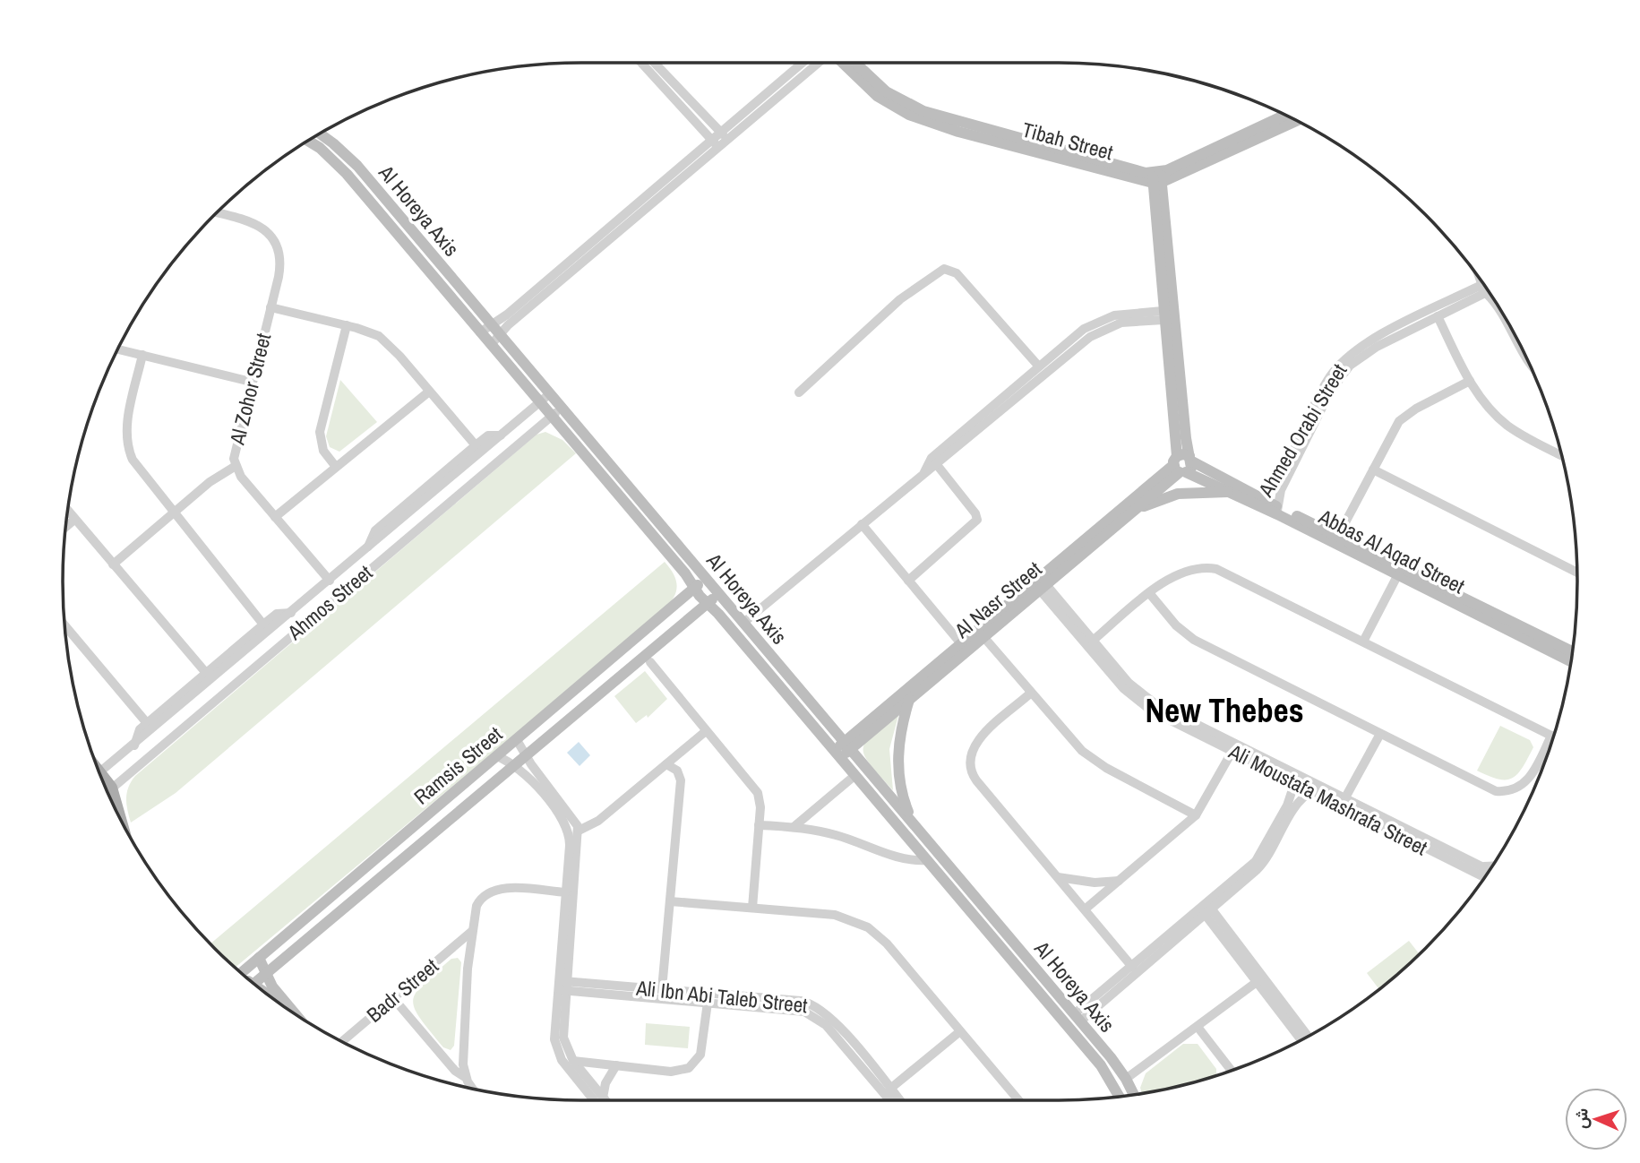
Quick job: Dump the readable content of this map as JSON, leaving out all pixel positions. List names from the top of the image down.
{
  "streets": {
    "main road": [
      "Tibah Street",
      "Al Horeya Axis",
      "Abbas Al Aqad Street",
      "Al Nasr Street",
      "Ramsis Street"
    ],
    "street": [
      "Al Zohor Street",
      "Ahmed Orabi Street",
      "Ahmos Street",
      "Ali Moustafa Mashrafa Street",
      "Badr Street",
      "Ali Ibn Abi Taleb Street"
    ]
  },
  "crossings": [
    ["Al Horeya Axis", "Al Nasr Street"],
    ["Al Horeya Axis", "Ahmos Street"],
    ["Al Horeya Axis", "Ramsis Street"],
    ["Al Zohor Street", "Ahmos Street"],
    ["Ahmed Orabi Street", "Abbas Al Aqad Street"],
    ["Abbas Al Aqad Street", "Al Nasr Street"],
    ["Al Nasr Street", "Ali Moustafa Mashrafa Street"]
  ],
  "districts": ["New Thebes"],
  "north": "left"
}
